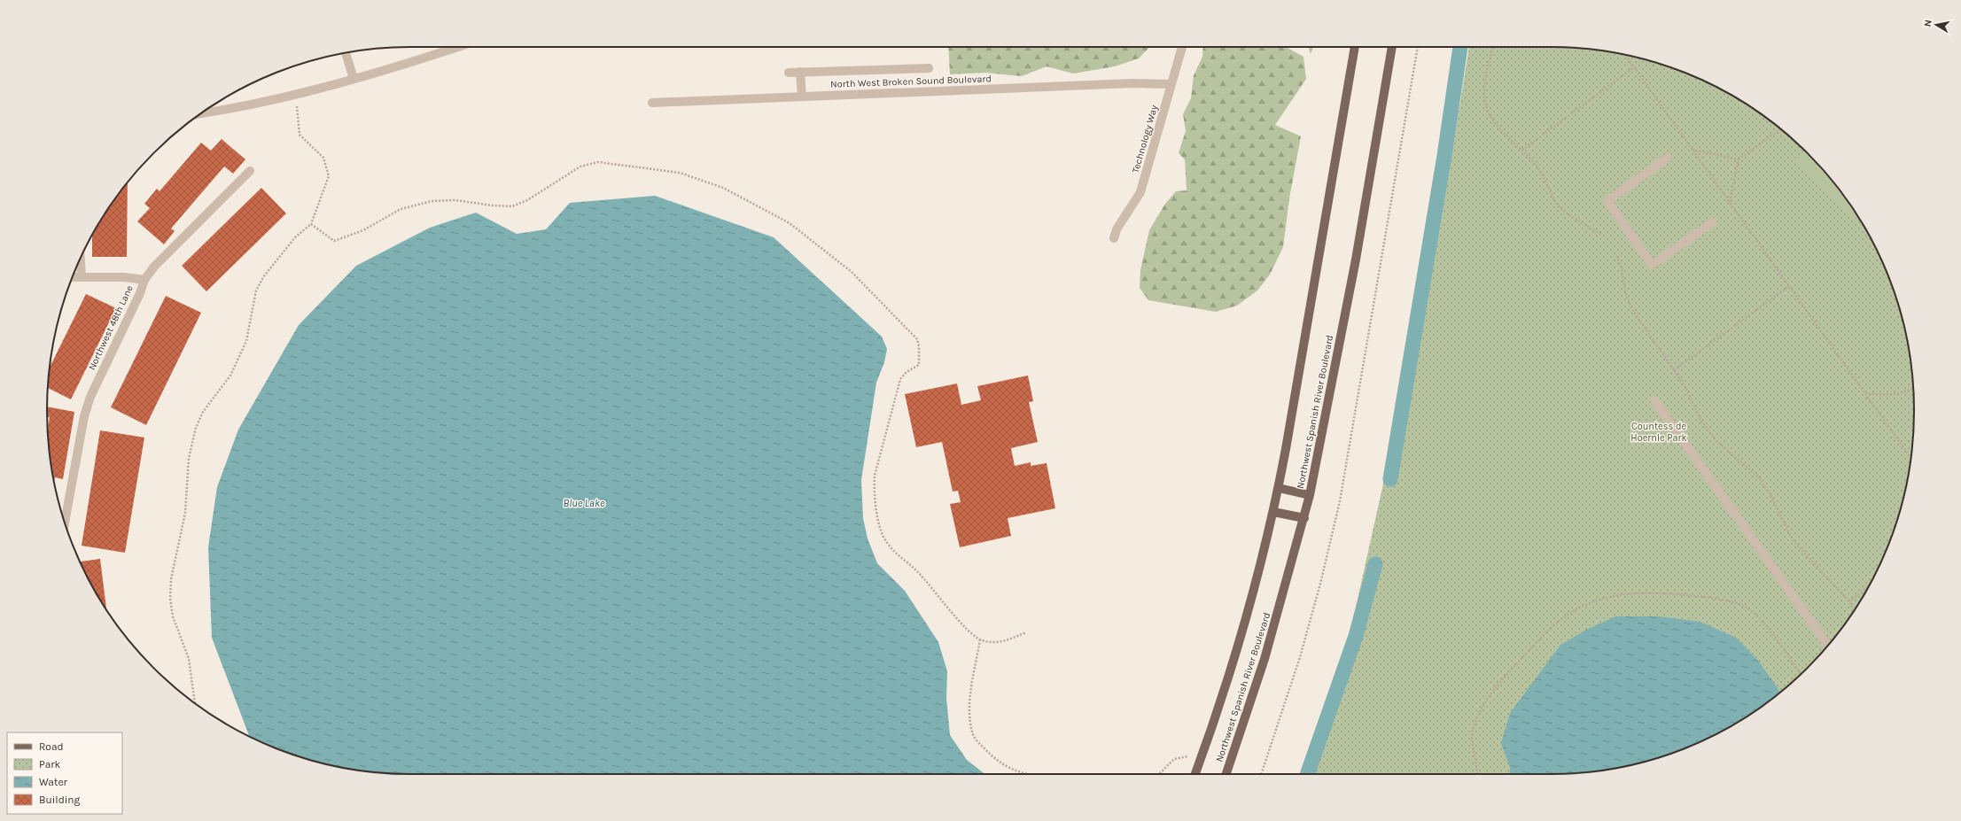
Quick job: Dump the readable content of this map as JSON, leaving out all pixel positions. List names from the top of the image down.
{
  "streets": {
    "main road": ["Northwest Spanish River Boulevard"],
    "street": ["North West Broken Sound Boulevard", "Technology Way", "Northwest 48th Lane"]
  },
  "crossings": [
    ["North West Broken Sound Boulevard", "Technology Way"]
  ],
  "water": ["Blue Lake"],
  "parks": ["Countess de Hoernle Park"],
  "legend": [
    "Road",
    "Park",
    "Water",
    "Building"
  ],
  "north": "left"
}
